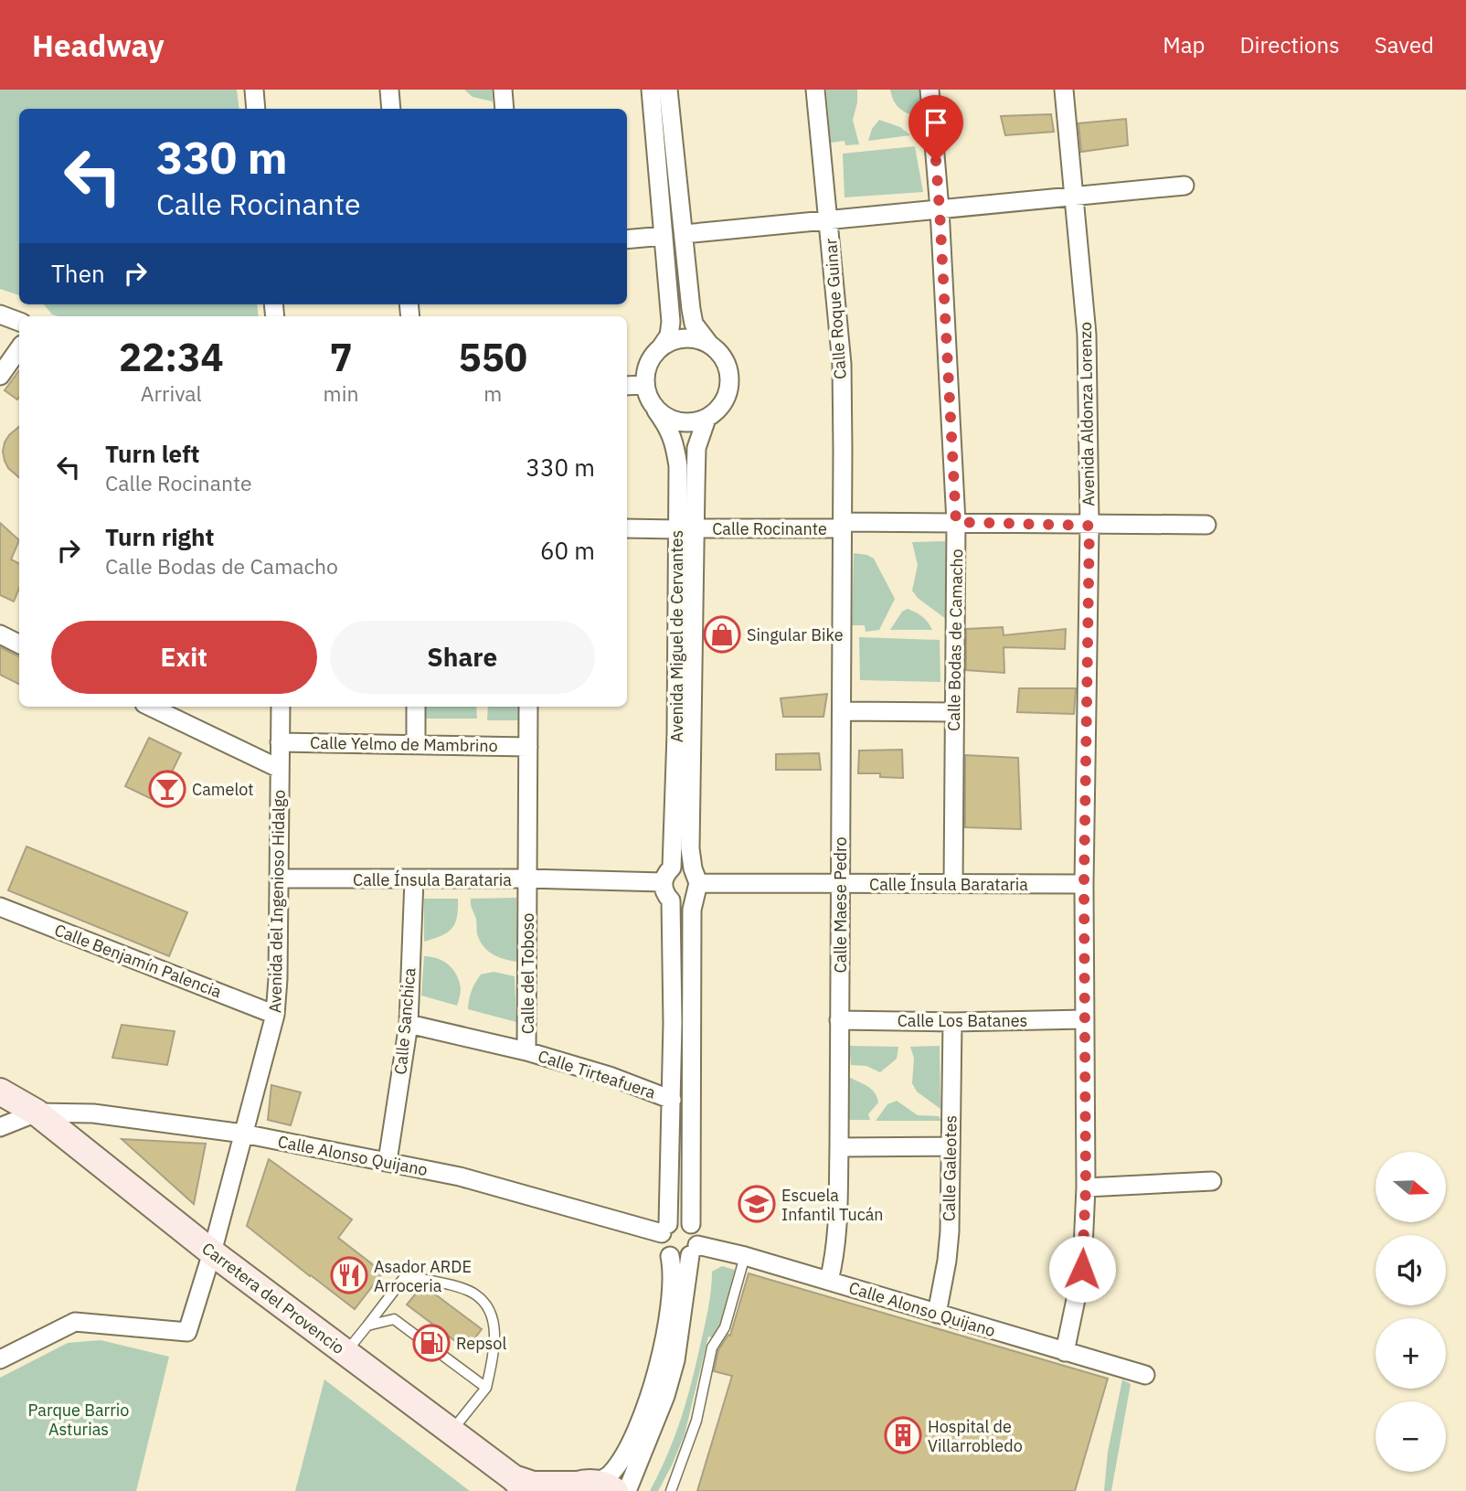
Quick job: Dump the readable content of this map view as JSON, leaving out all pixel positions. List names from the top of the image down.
{
  "streets": {
    "street": [
      "Calle Roque Guinar",
      "Avenida Aldonza Lorenzo",
      "Calle Rocinante",
      "Avenida Miguel de Cervantes",
      "Calle Bodas de Camacho",
      "Calle Yelmo de Mambrino",
      "Calle Ínsula Barataria",
      "Avenida del Ingenioso Hidalgo",
      "Calle Maese Pedro",
      "Calle Benjamín Palencia",
      "Calle del Toboso",
      "Calle Los Batanes",
      "Calle Sanchica",
      "Calle Tirteafuera",
      "Calle Alonso Quijano",
      "Calle Galeotes",
      "Carretera del Provencio"
    ]
  },
  "crossings": [
    ["Calle Roque Guinar", "Calle Rocinante"],
    ["Calle Roque Guinar", "Calle Maese Pedro"],
    ["Avenida Aldonza Lorenzo", "Calle Rocinante"],
    ["Avenida Aldonza Lorenzo", "Calle Ínsula Barataria"],
    ["Avenida Aldonza Lorenzo", "Calle Los Batanes"],
    ["Avenida Aldonza Lorenzo", "Calle Alonso Quijano"],
    ["Calle Rocinante", "Avenida Miguel de Cervantes"],
    ["Calle Rocinante", "Calle Bodas de Camacho"],
    ["Calle Rocinante", "Calle Maese Pedro"],
    ["Avenida Miguel de Cervantes", "Calle Ínsula Barataria"],
    ["Avenida Miguel de Cervantes", "Calle Tirteafuera"],
    ["Avenida Miguel de Cervantes", "Calle Alonso Quijano"],
    ["Calle Bodas de Camacho", "Calle Ínsula Barataria"],
    ["Calle Yelmo de Mambrino", "Avenida del Ingenioso Hidalgo"],
    ["Calle Yelmo de Mambrino", "Calle del Toboso"],
    ["Calle Ínsula Barataria", "Avenida del Ingenioso Hidalgo"],
    ["Calle Ínsula Barataria", "Calle Maese Pedro"],
    ["Calle Ínsula Barataria", "Calle del Toboso"],
    ["Calle Ínsula Barataria", "Calle Sanchica"],
    ["Avenida del Ingenioso Hidalgo", "Calle Benjamín Palencia"],
    ["Avenida del Ingenioso Hidalgo", "Calle Alonso Quijano"],
    ["Avenida del Ingenioso Hidalgo", "Carretera del Provencio"],
    ["Calle Maese Pedro", "Calle Los Batanes"],
    ["Calle Maese Pedro", "Calle Alonso Quijano"],
    ["Calle del Toboso", "Calle Tirteafuera"],
    ["Calle Los Batanes", "Calle Galeotes"],
    ["Calle Sanchica", "Calle Tirteafuera"],
    ["Calle Sanchica", "Calle Alonso Quijano"],
    ["Calle Alonso Quijano", "Calle Galeotes"],
    ["Calle Alonso Quijano", "Carretera del Provencio"]
  ],
  "parks": ["Parque Barrio Asturias"],
  "places": {
    "shop": ["Singular Bike"],
    "bar": ["Camelot"],
    "school or university": ["Escuela Infantil Tucán"],
    "restaurant": ["Asador ARDE Arroceria"],
    "fuel station": ["Repsol"],
    "building": ["Hospital de Villarrobledo"]
  },
  "north": "right",
  "page": {
    "header": "Headway",
    "nav": ["Map", "Directions", "Saved"],
    "turn": ["330 m", "Calle Rocinante"],
    "then": "Then",
    "eta": [
      "22:34",
      "Arrival",
      "7",
      "min",
      "550",
      "m"
    ],
    "list": [
      {
        "name": "Turn left",
        "note": "Calle Rocinante",
        "value": "330 m"
      },
      {
        "name": "Turn right",
        "note": "Calle Bodas de Camacho",
        "value": "60 m"
      }
    ],
    "buttons": ["Exit", "Share"],
    "map_buttons": ["+", "−"]
  }
}
